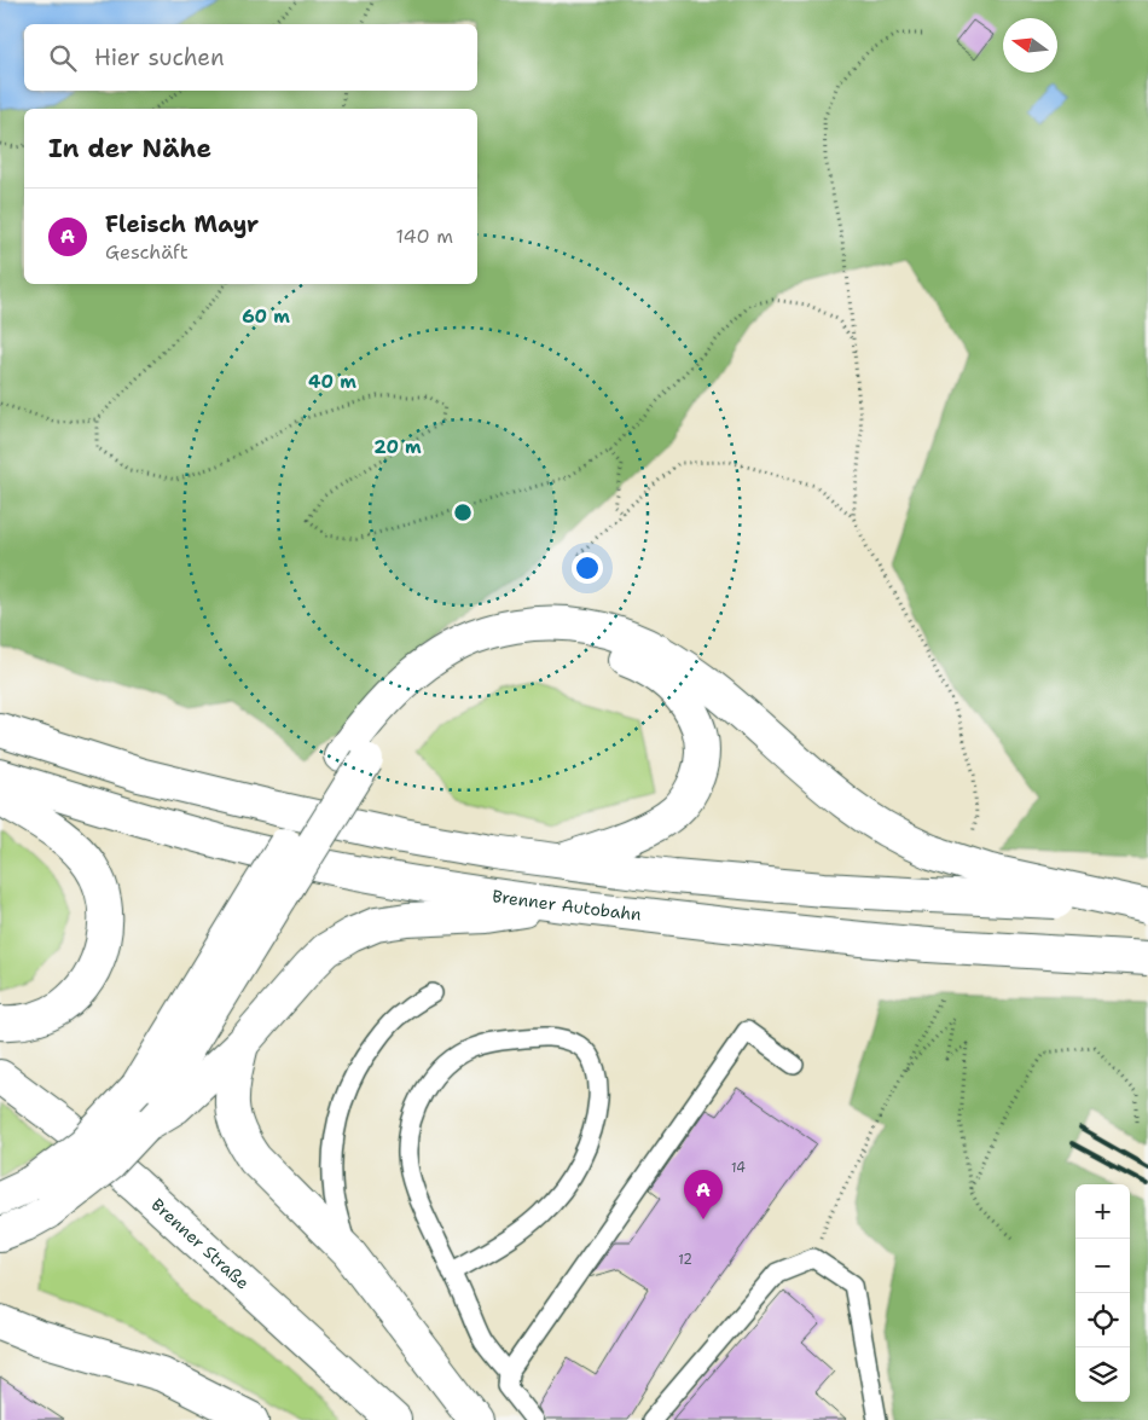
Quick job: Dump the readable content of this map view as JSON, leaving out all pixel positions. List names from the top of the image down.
{
  "streets": {
    "main road": ["Brenner Autobahn", "Brenner Straße"]
  },
  "house_numbers": ["14", "12"],
  "north": "left",
  "page": {
    "search": "Hier suchen",
    "heading": "In der Nähe",
    "list": [
      {
        "mark": "A",
        "name": "Fleisch Mayr",
        "note": "Geschäft",
        "value": "140 m"
      }
    ],
    "pins": "A",
    "map_buttons": ["+", "−"]
  },
  "rings": ["60 m", "40 m", "20 m"]
}
